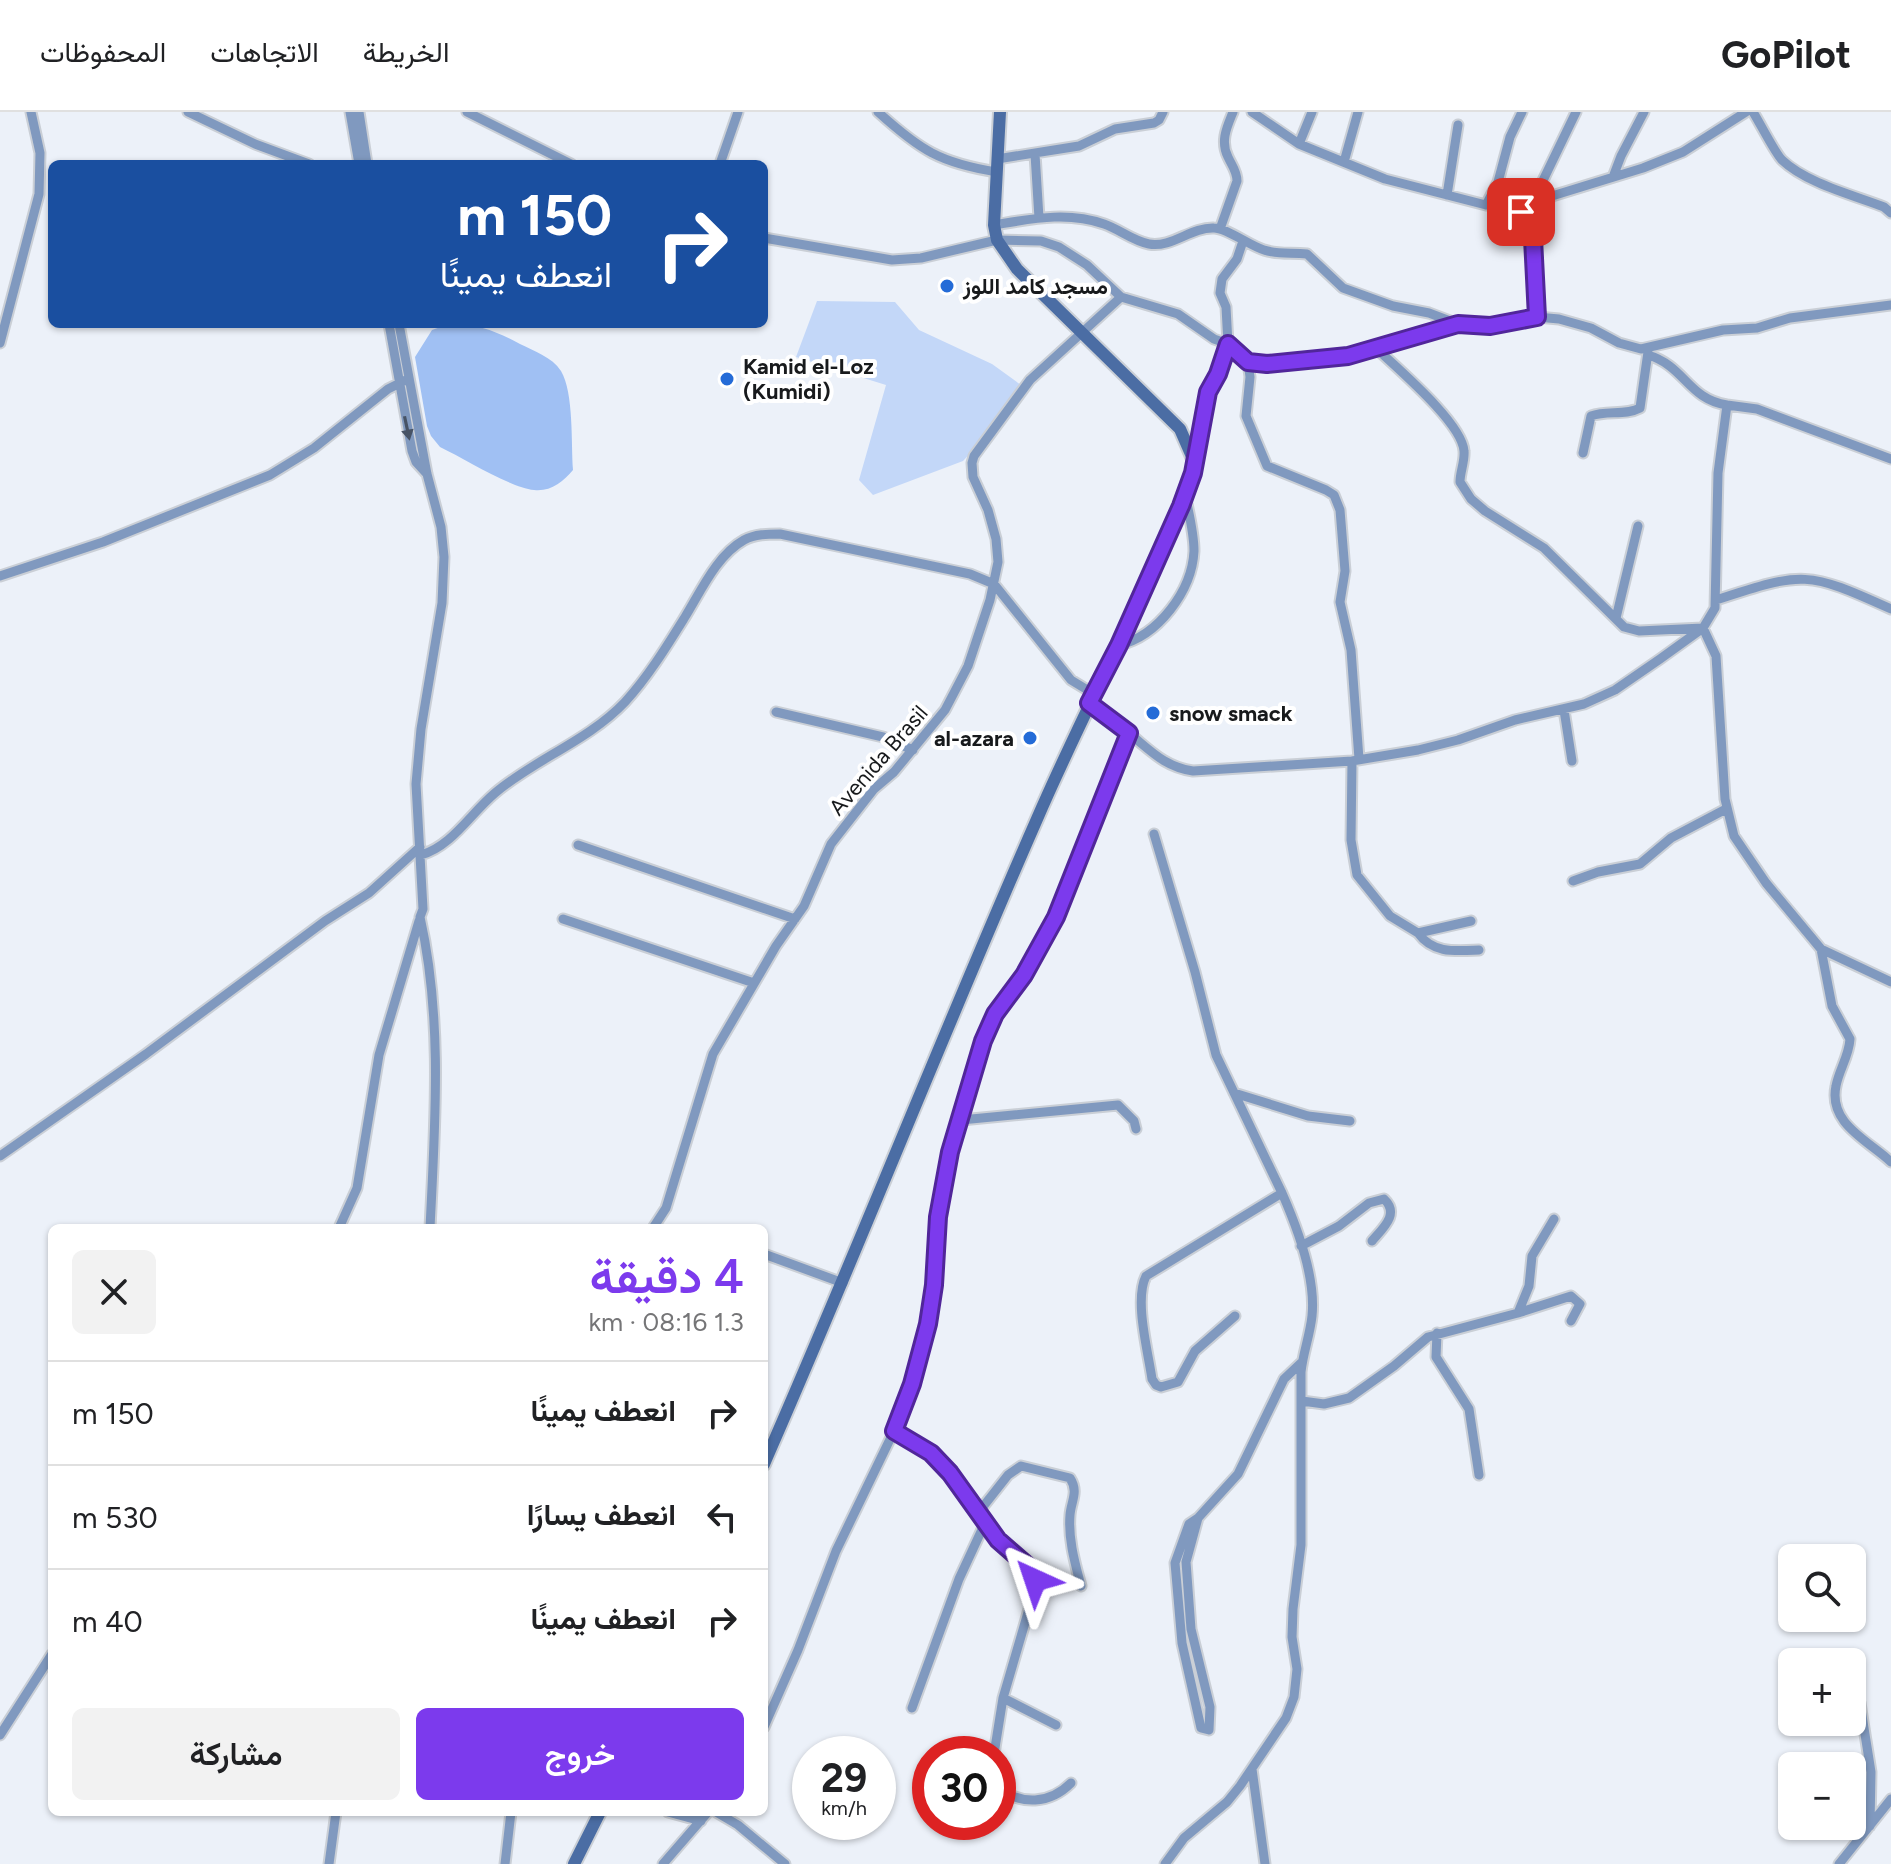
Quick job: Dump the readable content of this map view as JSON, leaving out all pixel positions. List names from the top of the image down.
{
  "streets": {
    "street": ["Avenida Brasil"]
  },
  "places": [
    "مسجد كامد اللوز",
    "Kamid el-Loz (Kumidi)",
    "snow smack",
    "al-azara"
  ],
  "page": {
    "header": "GoPilot",
    "nav": ["الخريطة", "الاتجاهات", "المحفوظات"],
    "turn": ["150 m", "انعطف يمينًا"],
    "heading": ["4 دقيقة", "1.3 km · 08:16"],
    "list": [
      {
        "name": "انعطف يمينًا",
        "value": "150 m"
      },
      {
        "name": "انعطف يسارًا",
        "value": "530 m"
      },
      {
        "name": "انعطف يمينًا",
        "value": "40 m"
      }
    ],
    "map_buttons": ["+", "−"],
    "buttons": ["خروج", "مشاركة"],
    "speed": "29 km/h",
    "limit": "30"
  }
}
